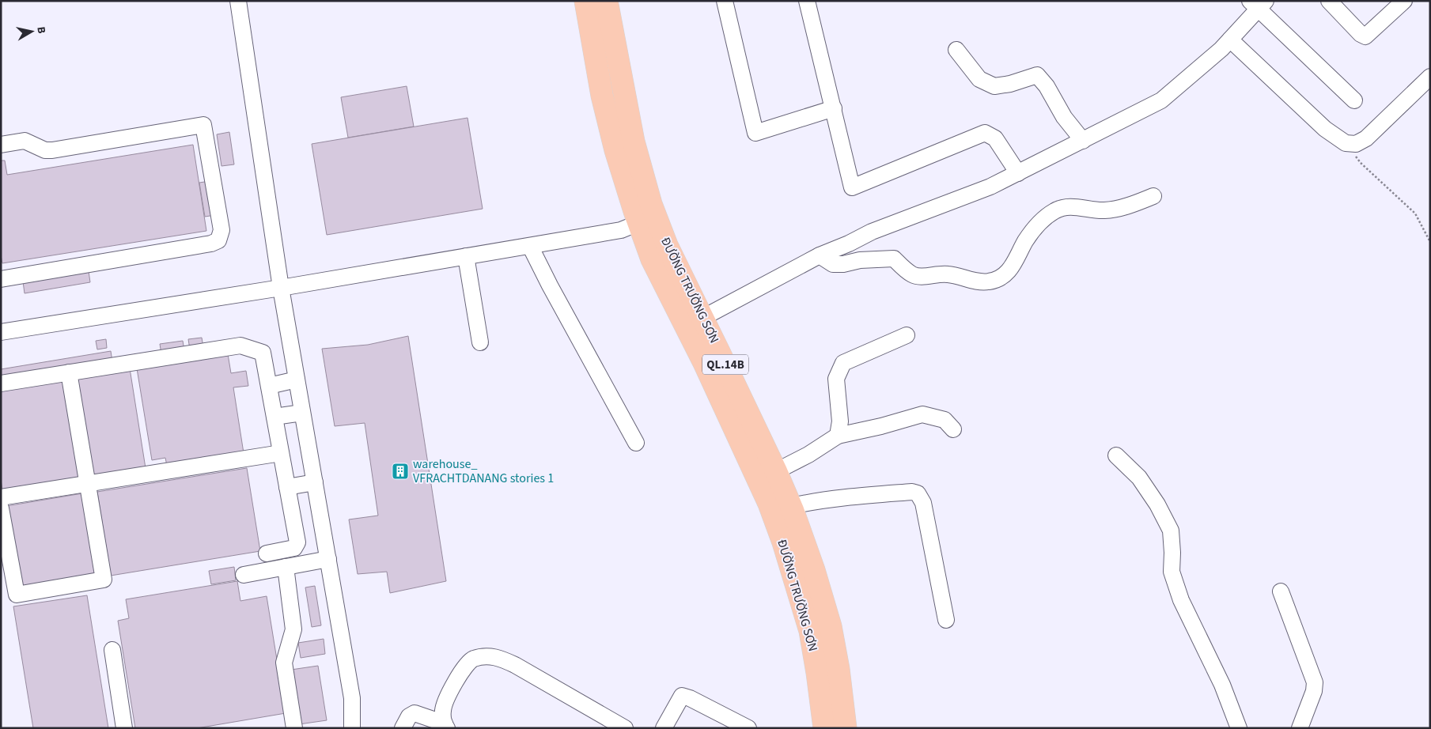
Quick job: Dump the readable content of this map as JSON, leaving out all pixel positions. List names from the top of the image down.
{
  "streets": {
    "highway": ["ĐƯỜNG TRƯỜNG SƠN", "QL.14B"]
  },
  "places": {
    "building": ["warehouse_ VFRACHTDANANG stories 1"]
  },
  "north": "right"
}
